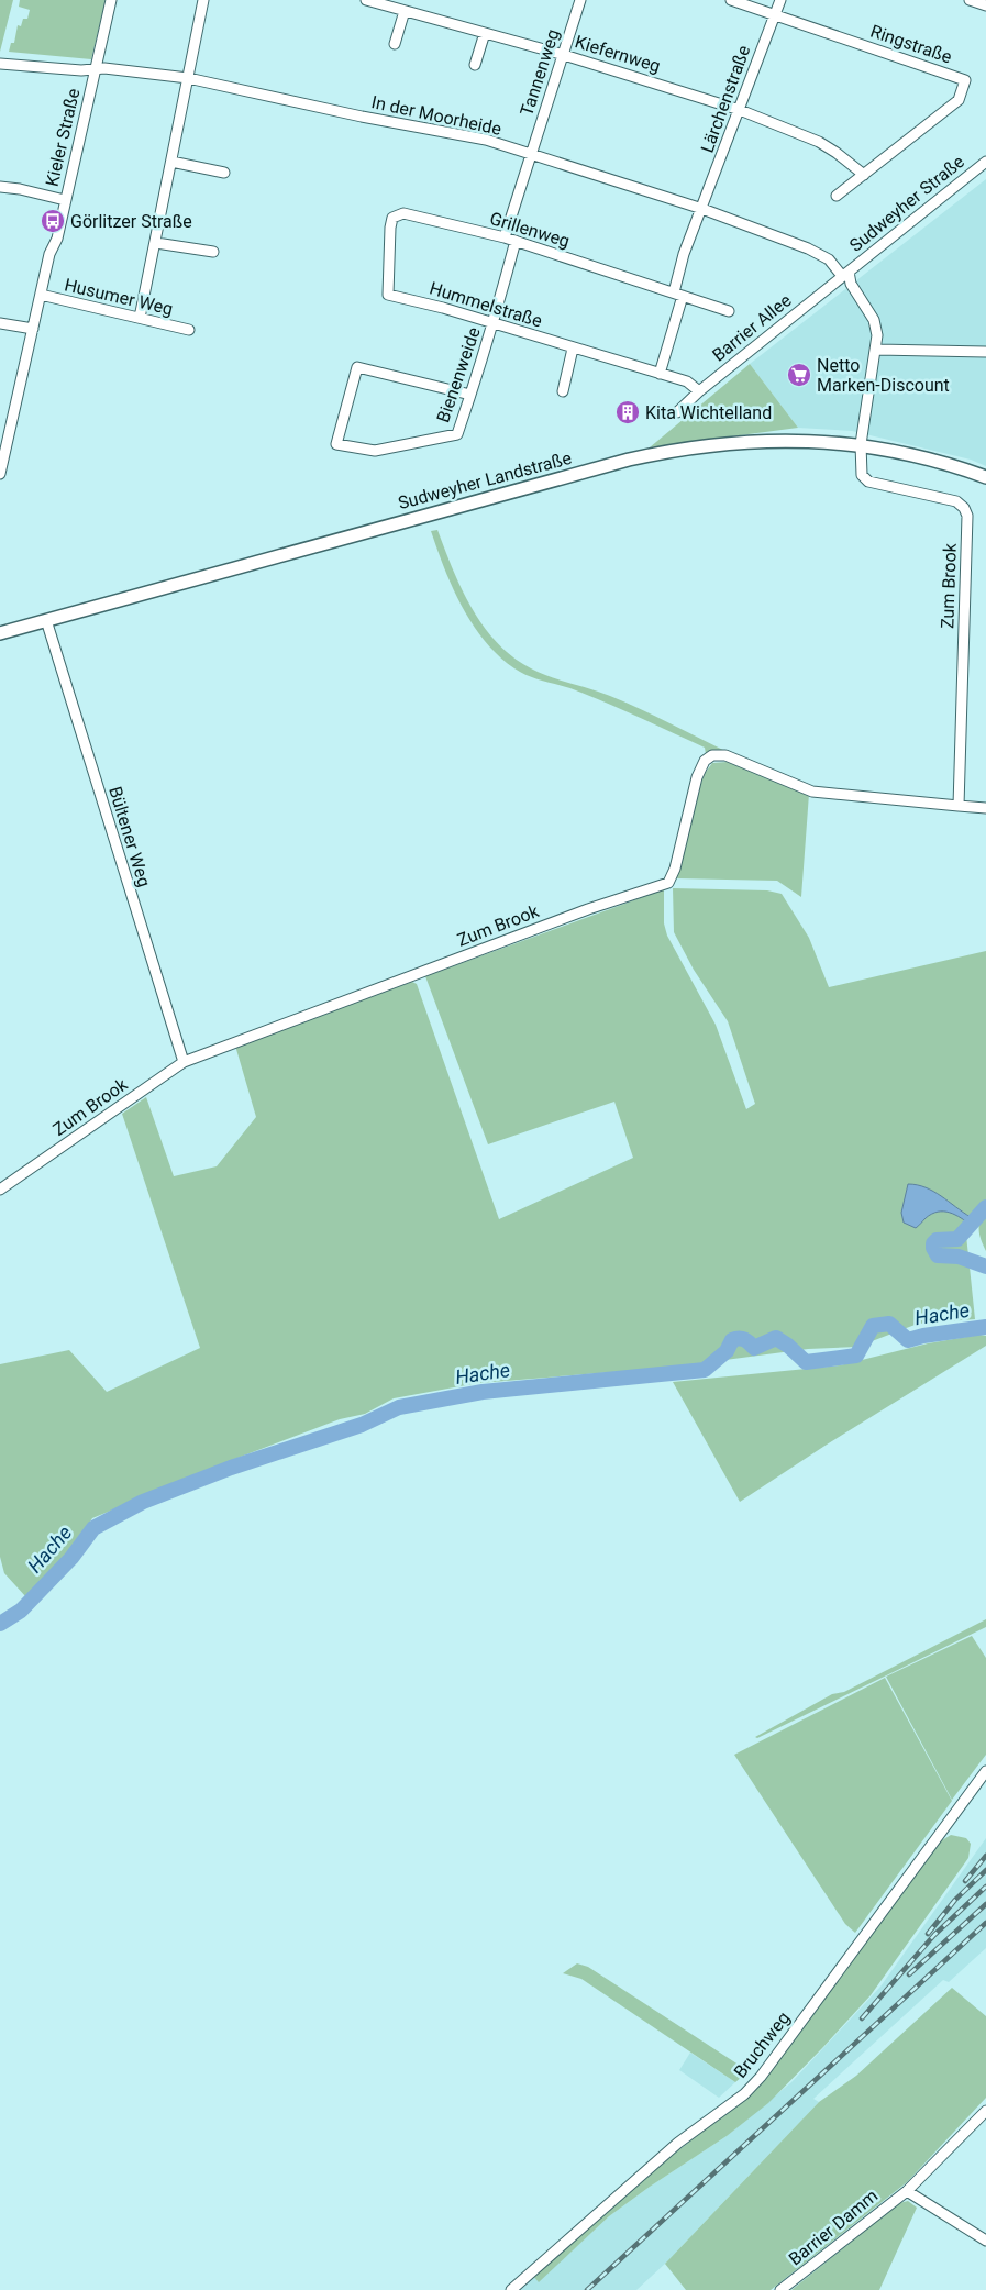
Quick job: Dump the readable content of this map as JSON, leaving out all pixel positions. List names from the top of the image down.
{
  "streets": {
    "main road": ["Sudweyher Landstraße"],
    "street": [
      "Ringstraße",
      "Kiefernweg",
      "Tannenweg",
      "Lärchenstraße",
      "In der Moorheide",
      "Kieler Straße",
      "Sudweyher Straße",
      "Grillenweg",
      "Husumer Weg",
      "Hummelstraße",
      "Barrier Allee",
      "Bienenweide",
      "Zum Brook",
      "Bültener Weg",
      "Bruchweg",
      "Barrier Damm"
    ]
  },
  "crossings": [
    ["Ringstraße", "Lärchenstraße"],
    ["Kiefernweg", "Tannenweg"],
    ["Kiefernweg", "Lärchenstraße"],
    ["Tannenweg", "In der Moorheide"],
    ["Lärchenstraße", "In der Moorheide"],
    ["Lärchenstraße", "Grillenweg"],
    ["Lärchenstraße", "Hummelstraße"],
    ["In der Moorheide", "Kieler Straße"],
    ["In der Moorheide", "Sudweyher Straße"],
    ["In der Moorheide", "Barrier Allee"],
    ["In der Moorheide", "Zum Brook"],
    ["Kieler Straße", "Husumer Weg"],
    ["Sudweyher Straße", "Barrier Allee"],
    ["Grillenweg", "Hummelstraße"],
    ["Grillenweg", "Bienenweide"],
    ["Hummelstraße", "Barrier Allee"],
    ["Hummelstraße", "Bienenweide"],
    ["Sudweyher Landstraße", "Zum Brook"],
    ["Sudweyher Landstraße", "Bültener Weg"],
    ["Zum Brook", "Bültener Weg"]
  ],
  "water": ["Hache"],
  "places": {
    "bus stop": ["Görlitzer Straße"],
    "supermarket": ["Netto Marken-Discount"],
    "building": ["Kita Wichtelland"]
  }
}
